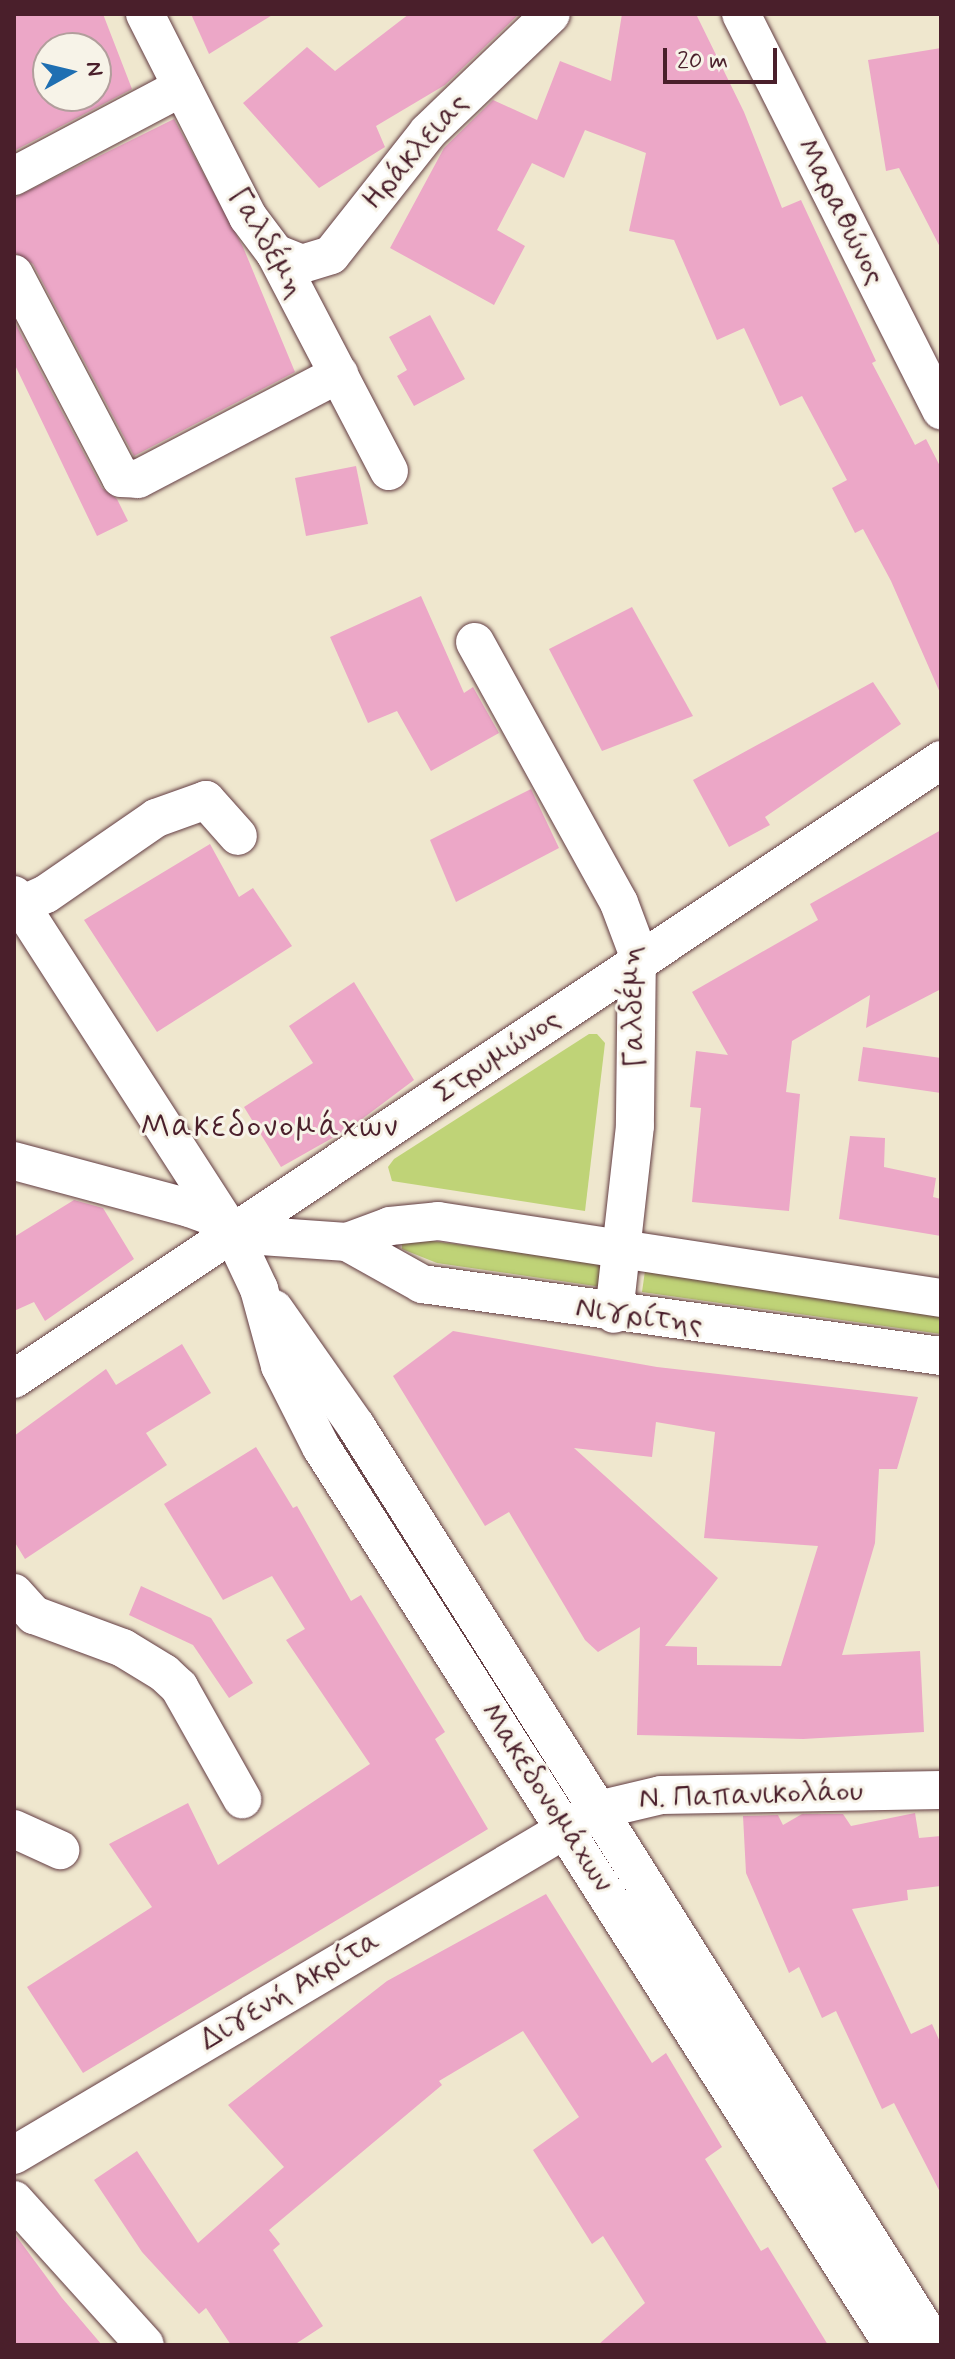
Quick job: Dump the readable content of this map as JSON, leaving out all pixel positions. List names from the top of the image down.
{
  "streets": {
    "street": [
      "Ηράκλειας",
      "Μαραθώνος",
      "Γαλδέμη",
      "Στρυμώνος",
      "Νιγρίτης",
      "Ν. Παπανικολάου",
      "Μακεδονομάχων",
      "Διγενή Ακρίτα"
    ]
  },
  "crossings": [
    ["Ηράκλειας", "Γαλδέμη"],
    ["Γαλδέμη", "Στρυμώνος"],
    ["Γαλδέμη", "Νιγρίτης"],
    ["Στρυμώνος", "Νιγρίτης"],
    ["Ν. Παπανικολάου", "Μακεδονομάχων"],
    ["Ν. Παπανικολάου", "Διγενή Ακρίτα"],
    ["Μακεδονομάχων", "Διγενή Ακρίτα"]
  ],
  "districts": ["Μακεδονομάχων"],
  "scale_bar": "20 m",
  "north": "right"
}
